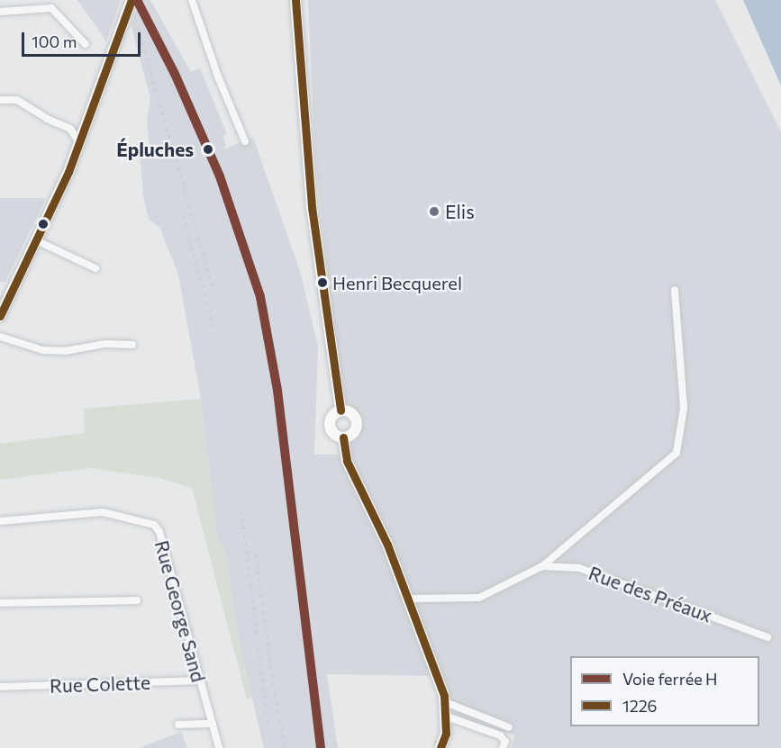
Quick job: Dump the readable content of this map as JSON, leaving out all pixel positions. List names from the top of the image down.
{
  "streets": {
    "street": ["Rue des Préaux", "Rue George Sand", "Rue Colette"]
  },
  "crossings": [
    ["Rue George Sand", "Rue Colette"]
  ],
  "places": ["Épluches", "Elis", "Henri Becquerel"],
  "lines": ["rail line H", "transit line 1226"],
  "legend": ["Voie ferrée H", "1226"],
  "scale_bar": "100 m"
}
